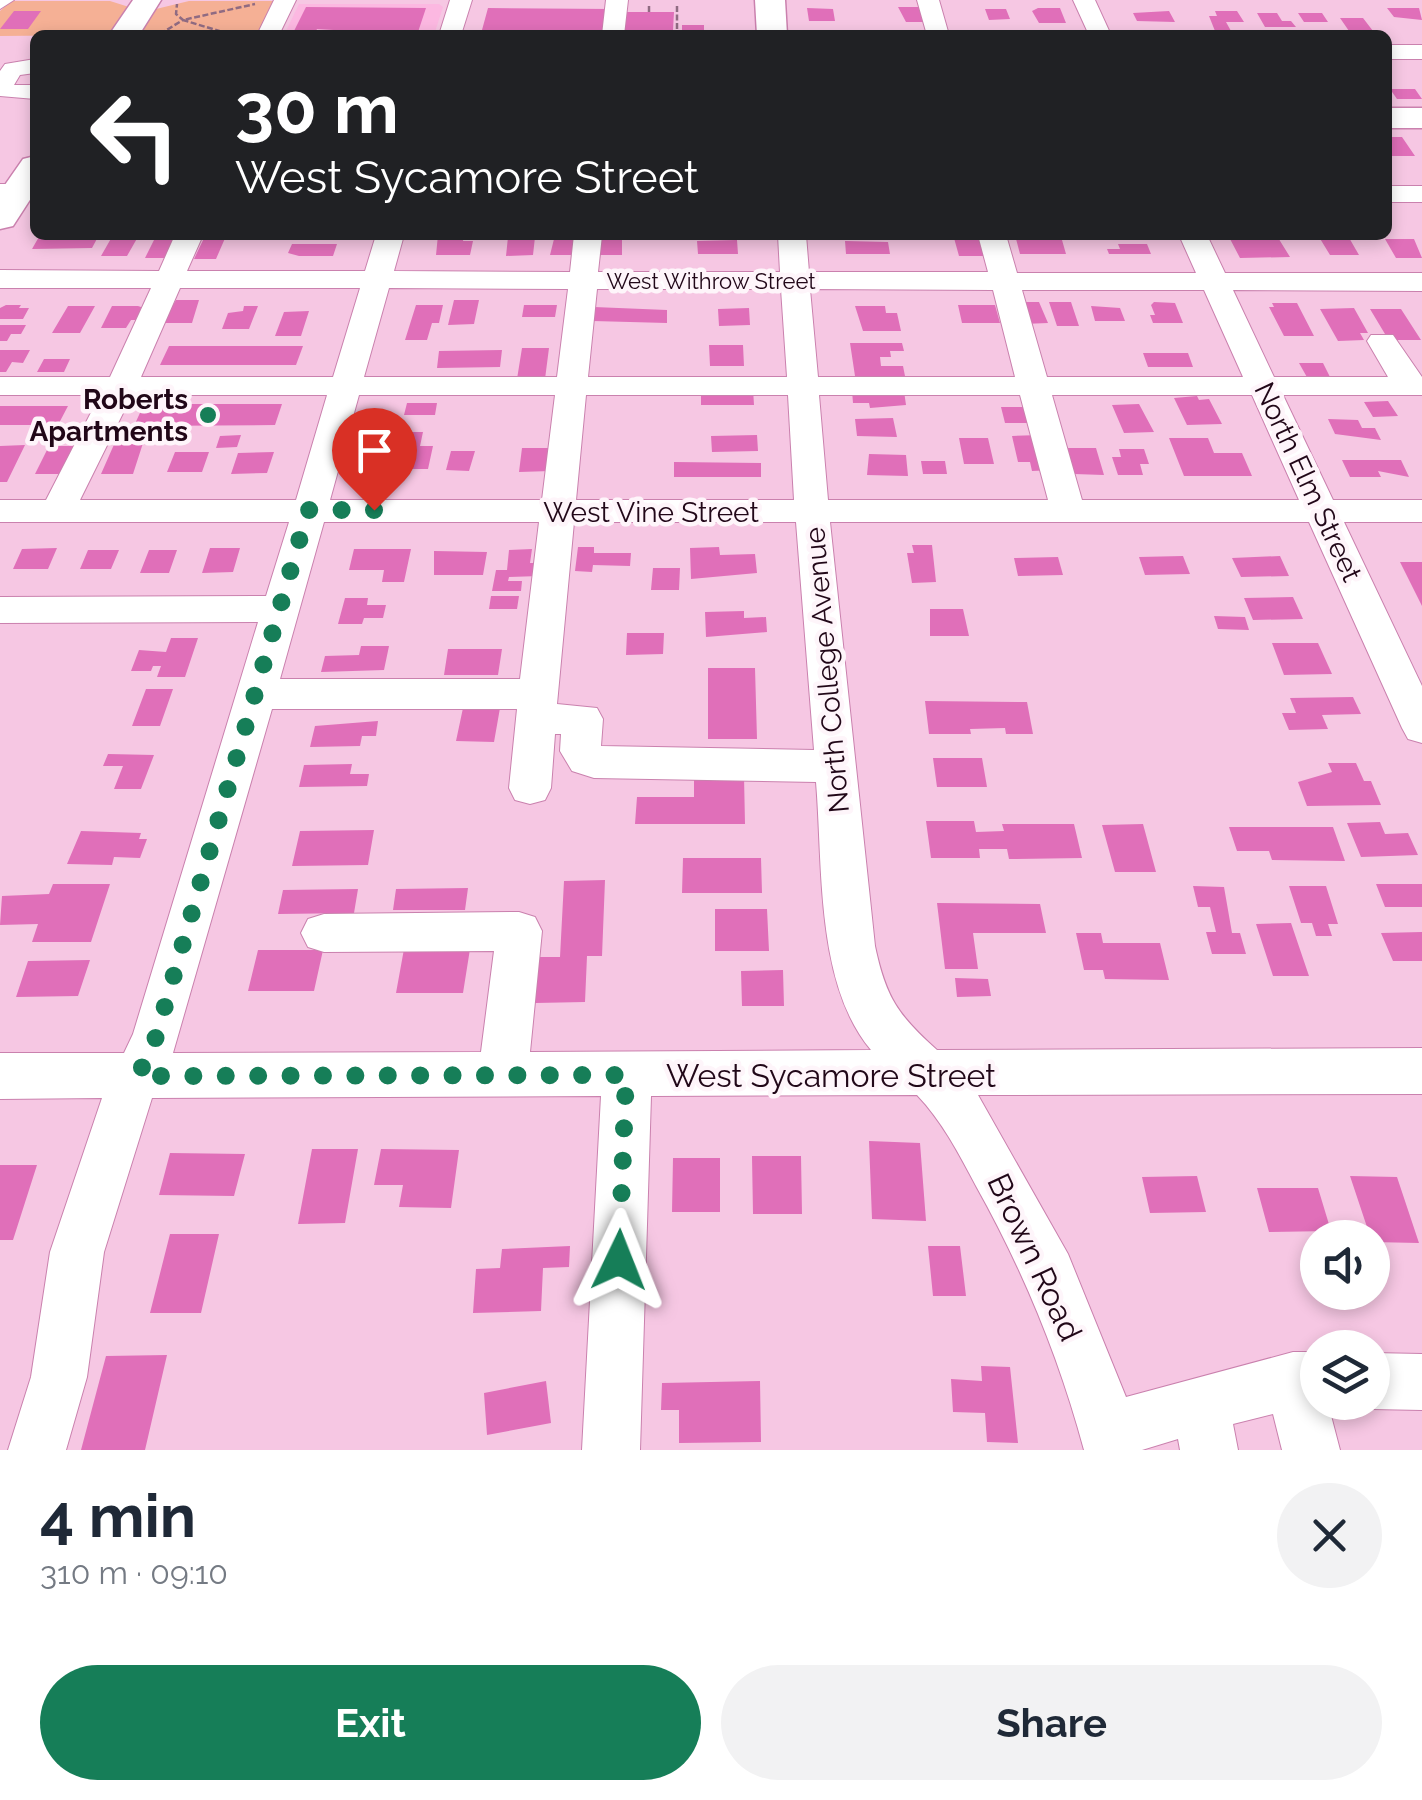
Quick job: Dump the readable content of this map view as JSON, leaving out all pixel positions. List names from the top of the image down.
{
  "streets": {
    "street": [
      "West Withrow Street",
      "North Elm Street",
      "West Vine Street",
      "North College Avenue",
      "West Sycamore Street",
      "Brown Road"
    ]
  },
  "crossings": [
    ["West Withrow Street", "North Elm Street"],
    ["West Withrow Street", "North College Avenue"],
    ["North Elm Street", "West Vine Street"],
    ["West Vine Street", "North College Avenue"],
    ["North College Avenue", "West Sycamore Street"],
    ["North College Avenue", "Brown Road"],
    ["West Sycamore Street", "Brown Road"]
  ],
  "places": ["Roberts Apartments"],
  "page": {
    "turn": ["30 m", "West Sycamore Street"],
    "heading": ["4 min", "310 m · 09:10"],
    "buttons": ["Exit", "Share"]
  }
}
